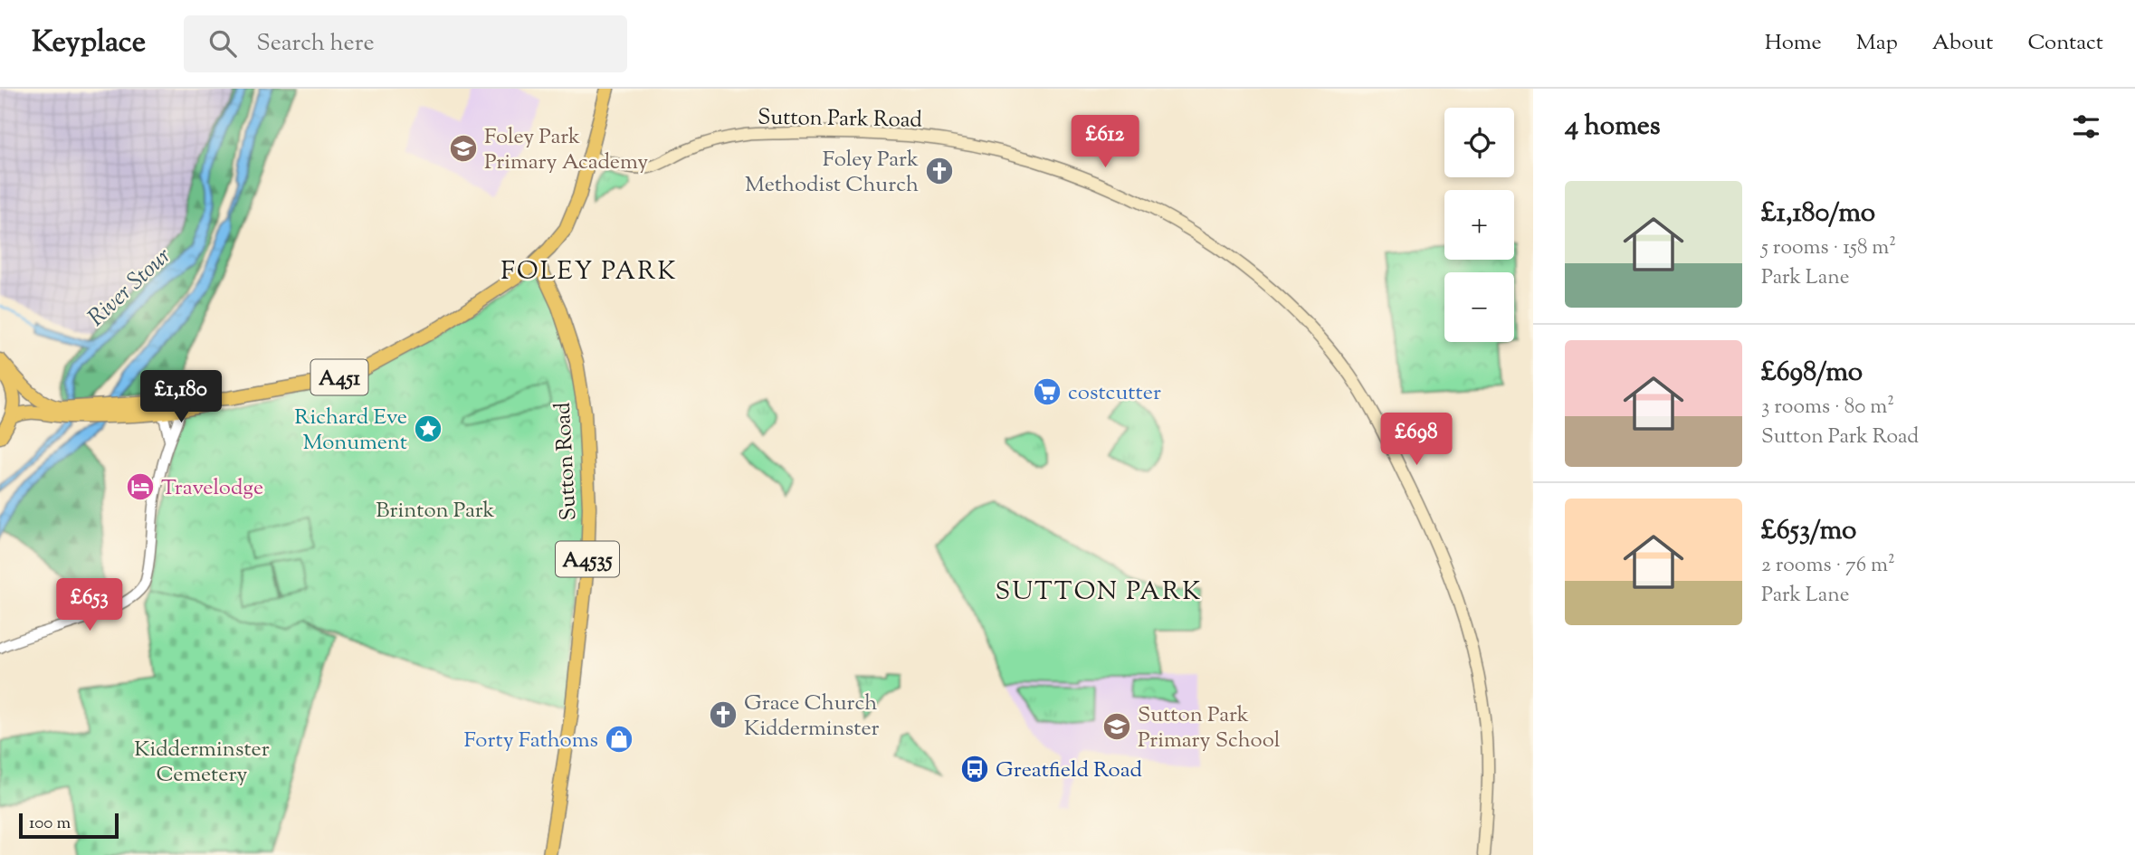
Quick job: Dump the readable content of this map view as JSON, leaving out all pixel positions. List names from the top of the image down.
{
  "streets": {
    "main road": [
      "Sutton Park Road",
      "A451",
      "Sutton Road",
      "A4535"
    ]
  },
  "crossings": [
    ["Sutton Park Road", "A451"],
    ["A451", "Sutton Road"]
  ],
  "districts": ["FOLEY PARK", "SUTTON PARK"],
  "water": ["River Stour"],
  "parks": ["Brinton Park", "Kidderminster Cemetery"],
  "places": {
    "school or university": ["Foley Park Primary Academy", "Sutton Park Primary School"],
    "church": ["Foley Park Methodist Church", "Grace Church Kidderminster"],
    "supermarket": ["costcutter"],
    "place": ["Richard Eve Monument"],
    "hotel": ["Travelodge"],
    "shop": ["Forty Fathoms"],
    "bus stop": ["Greatfield Road"]
  },
  "scale_bar": "100 m",
  "page": {
    "header": "Keyplace",
    "search": "Search here",
    "nav": [
      "Home",
      "Map",
      "About",
      "Contact"
    ],
    "heading": "4 homes",
    "map_buttons": ["+", "−"],
    "price": [
      "£612",
      "£1,180",
      "£698",
      "£653"
    ],
    "list": [
      {
        "name": "£1,180/mo",
        "note": "5 rooms · 158 m² · Park Lane"
      },
      {
        "name": "£698/mo",
        "note": "3 rooms · 80 m² · Sutton Park Road"
      },
      {
        "name": "£653/mo",
        "note": "2 rooms · 76 m² · Park Lane"
      }
    ],
    "scale": "100 m"
  }
}
